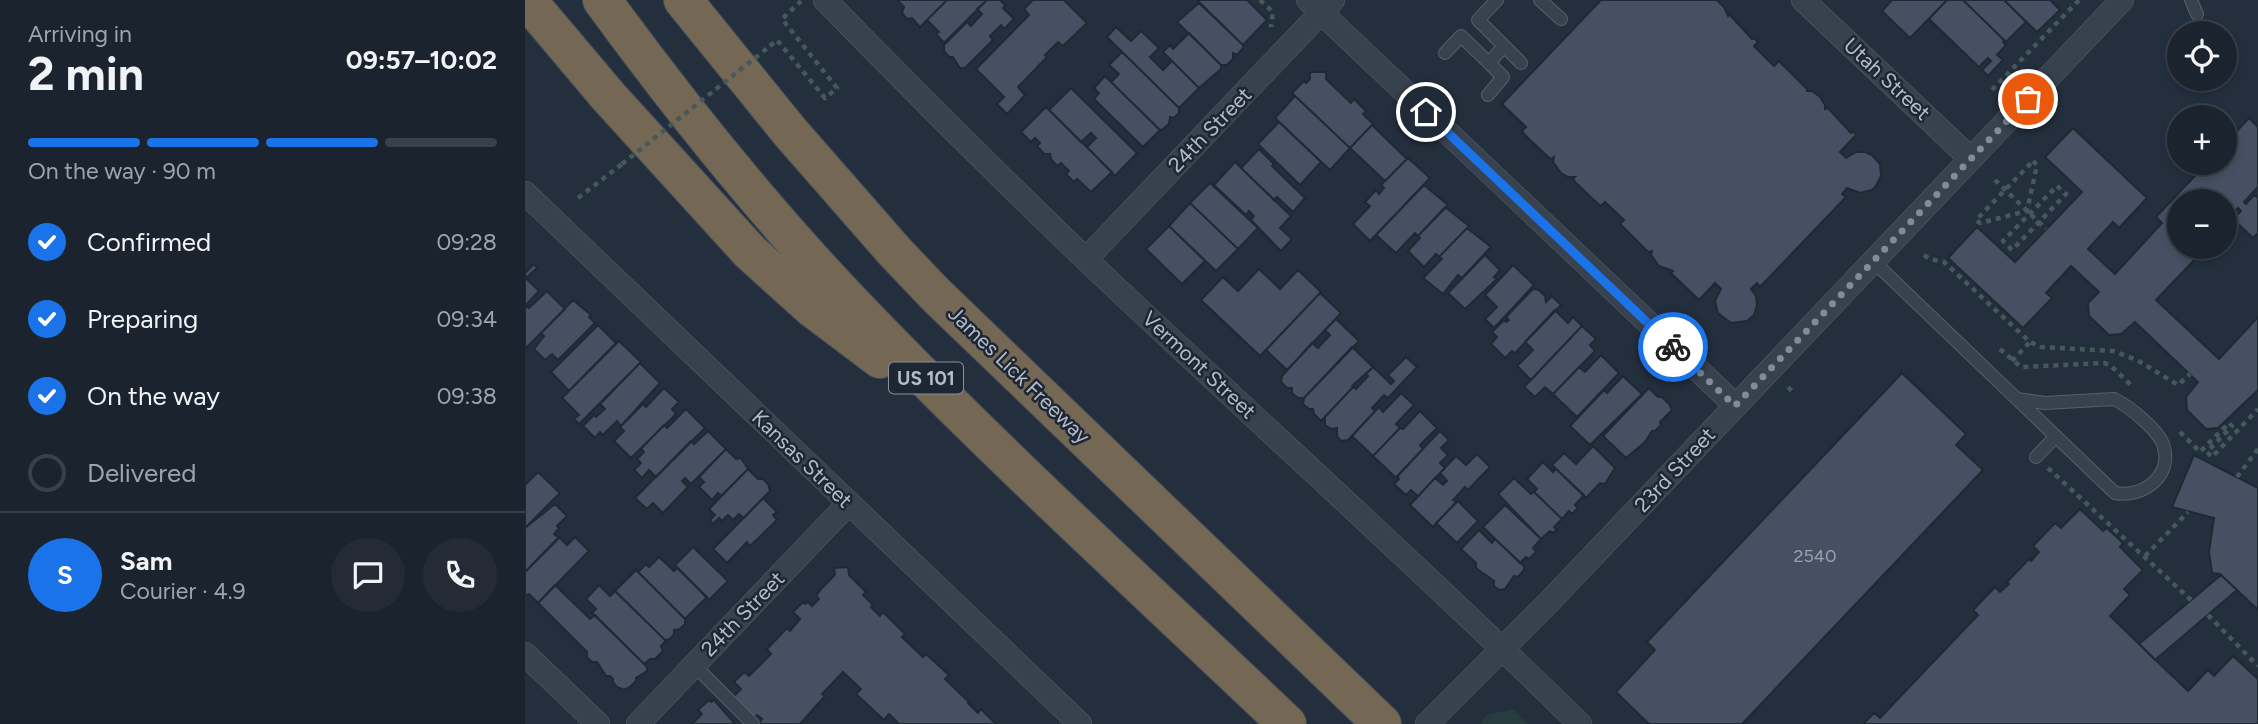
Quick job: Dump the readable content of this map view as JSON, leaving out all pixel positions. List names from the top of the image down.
{
  "streets": {
    "highway": ["James Lick Freeway", "US 101"],
    "street": [
      "Utah Street",
      "24th Street",
      "Vermont Street",
      "Kansas Street",
      "23rd Street"
    ]
  },
  "crossings": [
    ["Utah Street", "23rd Street"],
    ["24th Street", "Vermont Street"],
    ["24th Street", "Kansas Street"],
    ["Vermont Street", "23rd Street"]
  ],
  "house_numbers": ["2540"],
  "page": {
    "heading": ["2 min", "Arriving in", "09:57–10:02"],
    "panel": ["Sam", "Courier · 4.9"],
    "map_buttons": ["+", "−"],
    "bar": "On the way · 90 m",
    "list": [
      ["Confirmed", "09:28"],
      ["Preparing", "09:34"],
      ["On the way", "09:38"],
      "Delivered"
    ],
    "round": "S"
  }
}
